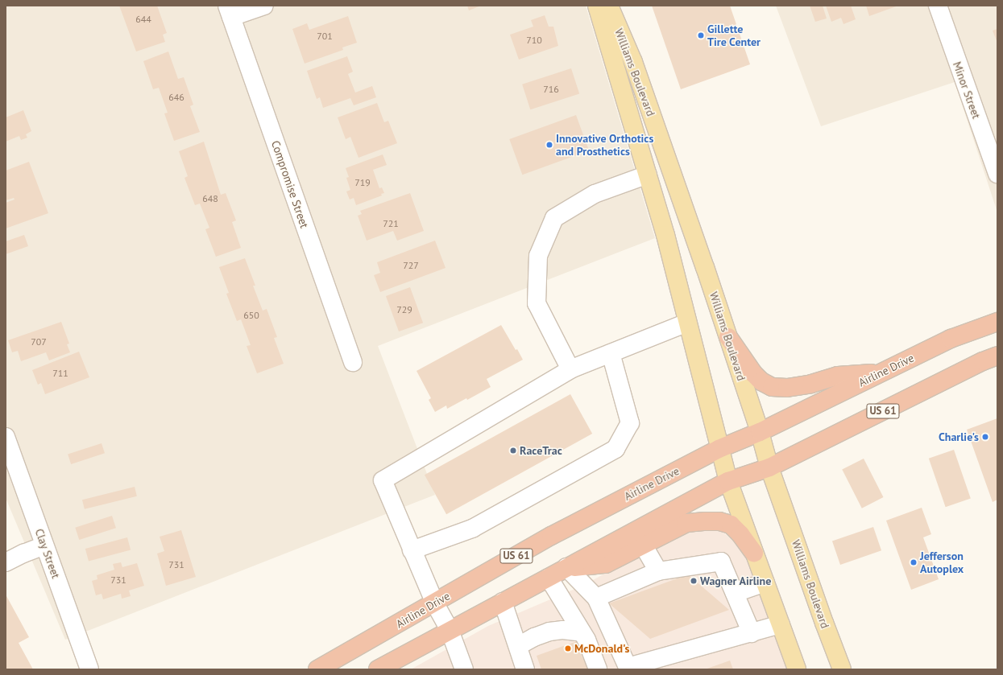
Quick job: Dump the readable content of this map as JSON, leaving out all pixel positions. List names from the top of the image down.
{
  "streets": {
    "highway": ["Airline Drive", "US 61"],
    "main road": ["Williams Boulevard"],
    "street": ["Minor Street", "Compromise Street", "Clay Street"]
  },
  "crossings": [
    ["Williams Boulevard", "Airline Drive"],
    ["Williams Boulevard", "US 61"]
  ],
  "places": [
    "Gillette Tire Center",
    "Innovative Orthotics and Prosthetics",
    "Charlie's",
    "RaceTrac",
    "Jefferson Autoplex",
    "Wagner Airline",
    "McDonald's"
  ],
  "house_numbers": [
    "644",
    "701",
    "710",
    "716",
    "646",
    "719",
    "648",
    "721",
    "727",
    "729",
    "650",
    "707",
    "711",
    "731",
    "731"
  ]
}
